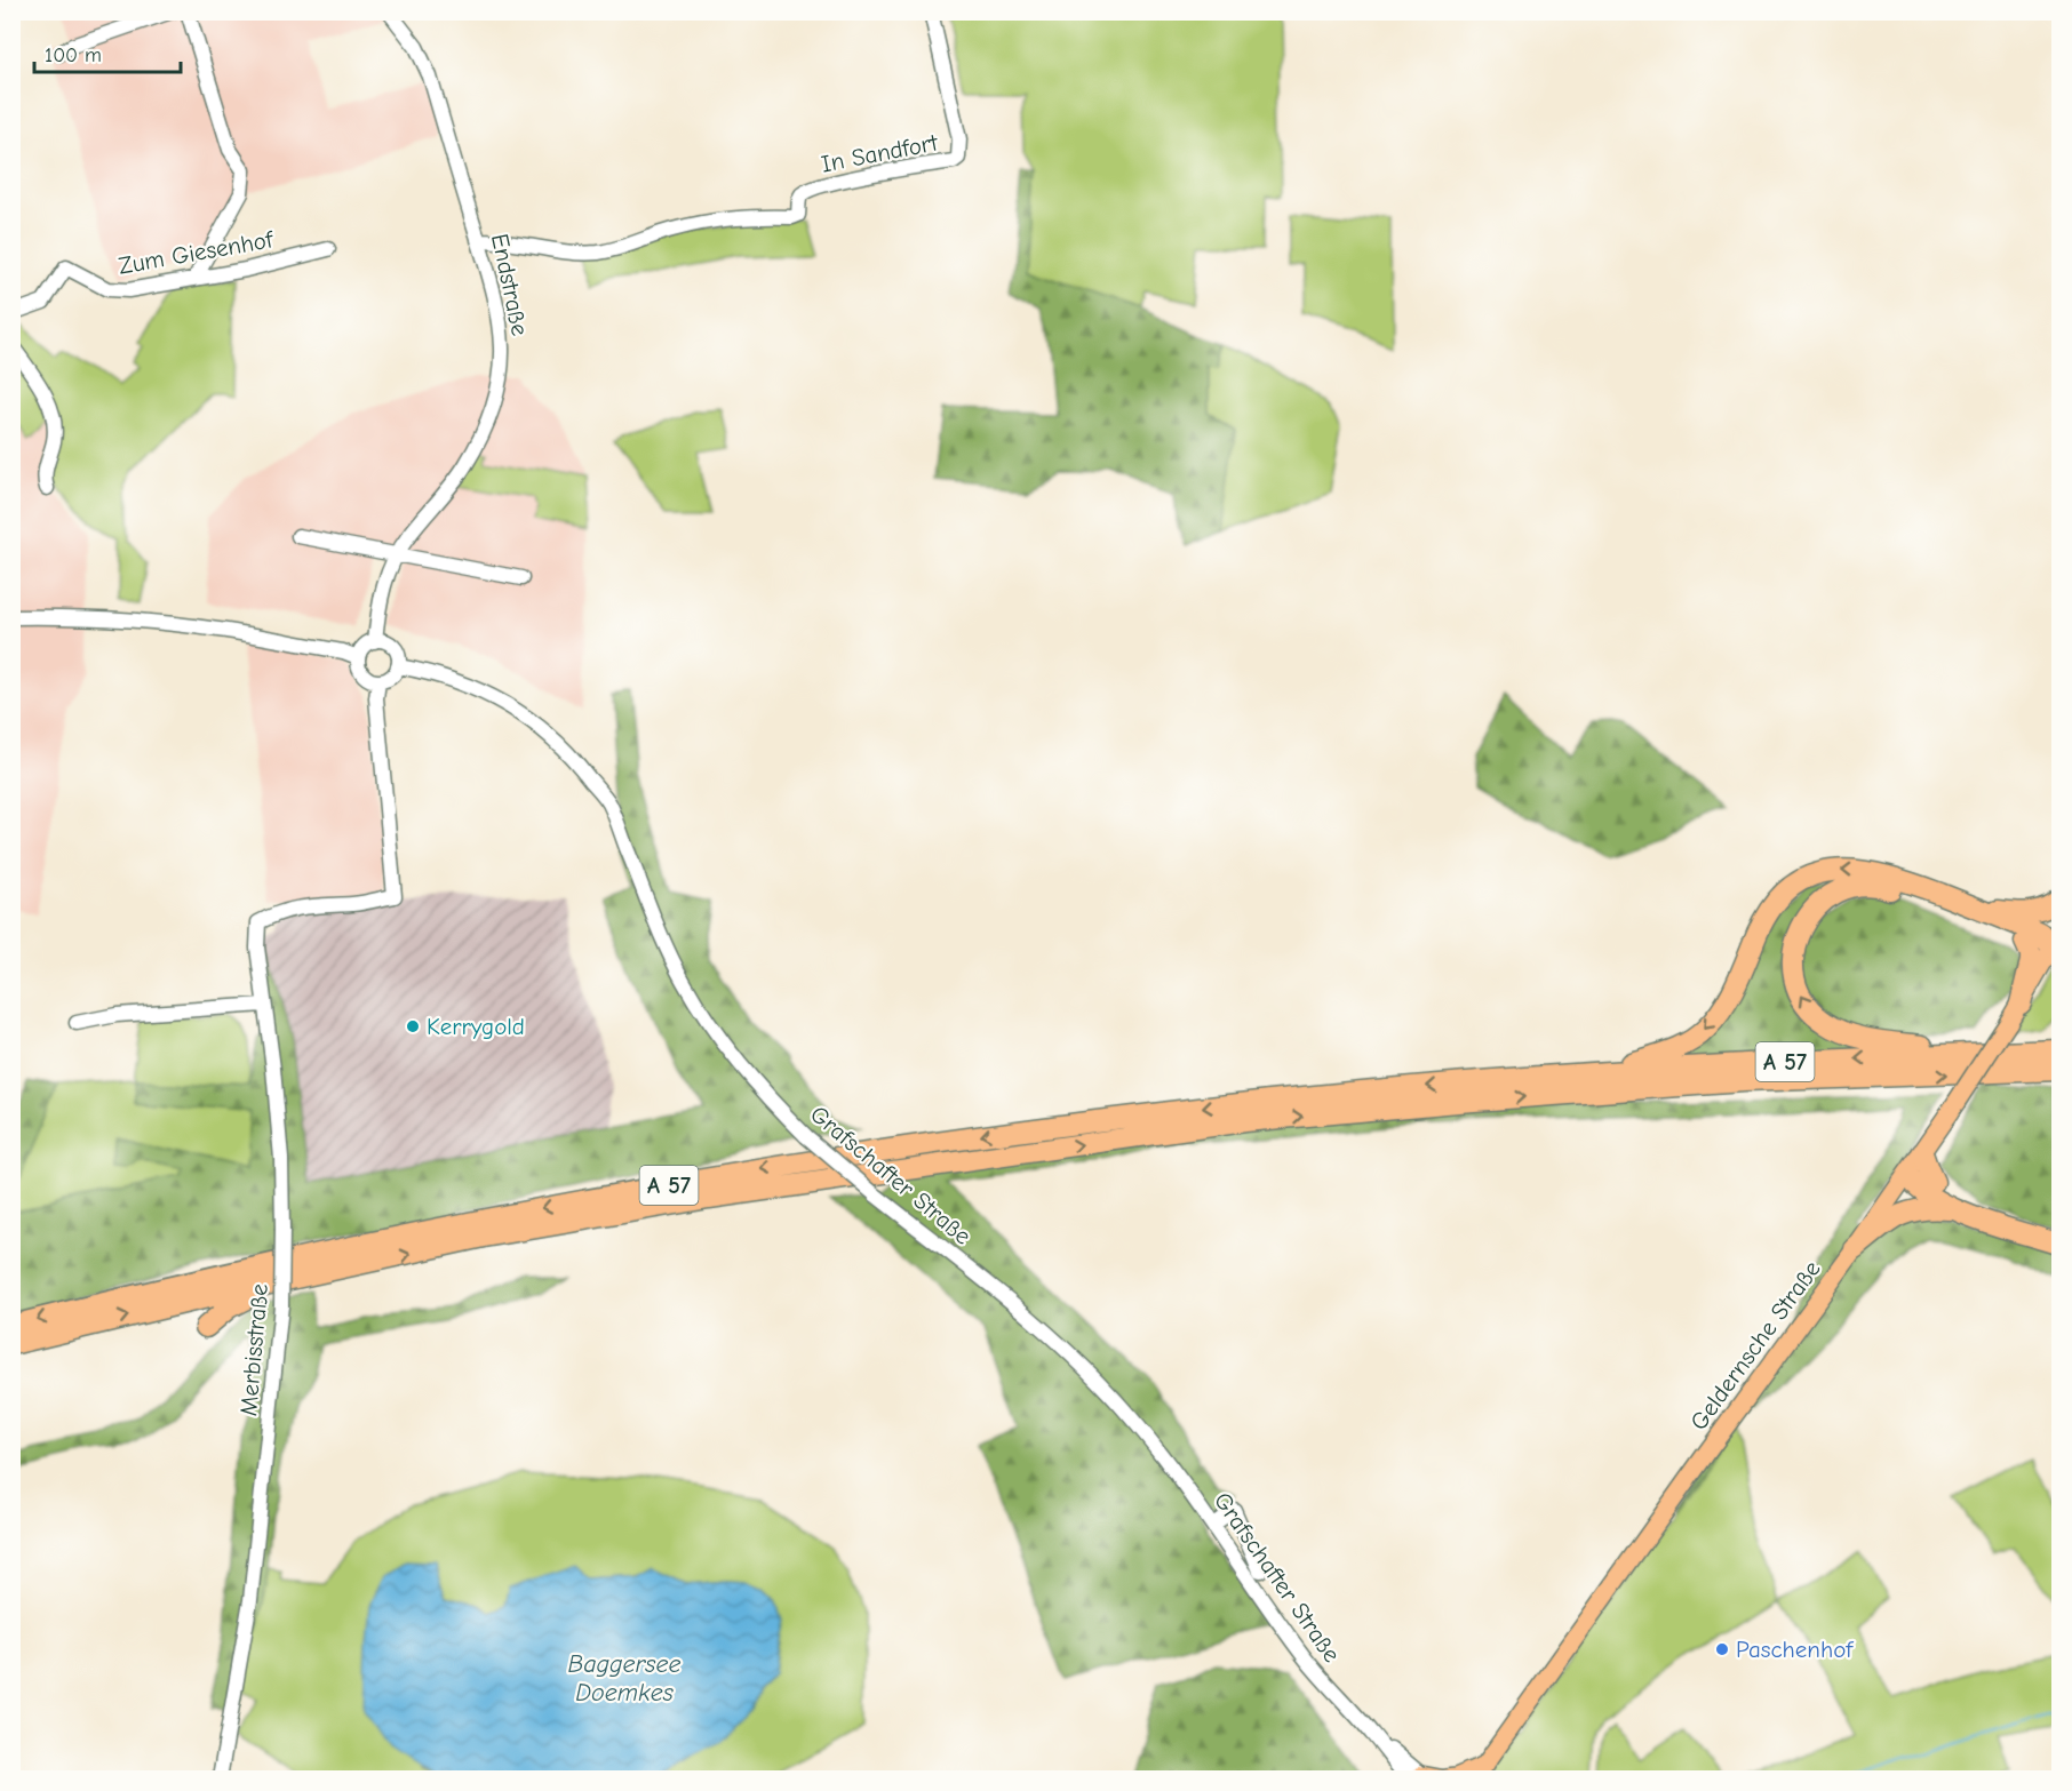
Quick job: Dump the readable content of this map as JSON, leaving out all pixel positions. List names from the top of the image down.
{
  "streets": {
    "highway": ["A 57"],
    "main road": ["Geldernsche Straße"],
    "street": [
      "In Sandfort",
      "Zum Giesenhof",
      "Endstraße",
      "Grafschafter Straße",
      "Merbisstraße"
    ]
  },
  "crossings": [
    ["In Sandfort", "Endstraße"],
    ["Endstraße", "Grafschafter Straße"],
    ["Endstraße", "Merbisstraße"],
    ["Grafschafter Straße", "Merbisstraße"]
  ],
  "water": ["Baggersee Doemkes"],
  "places": ["Kerrygold", "Paschenhof"],
  "scale_bar": "100 m"
}
